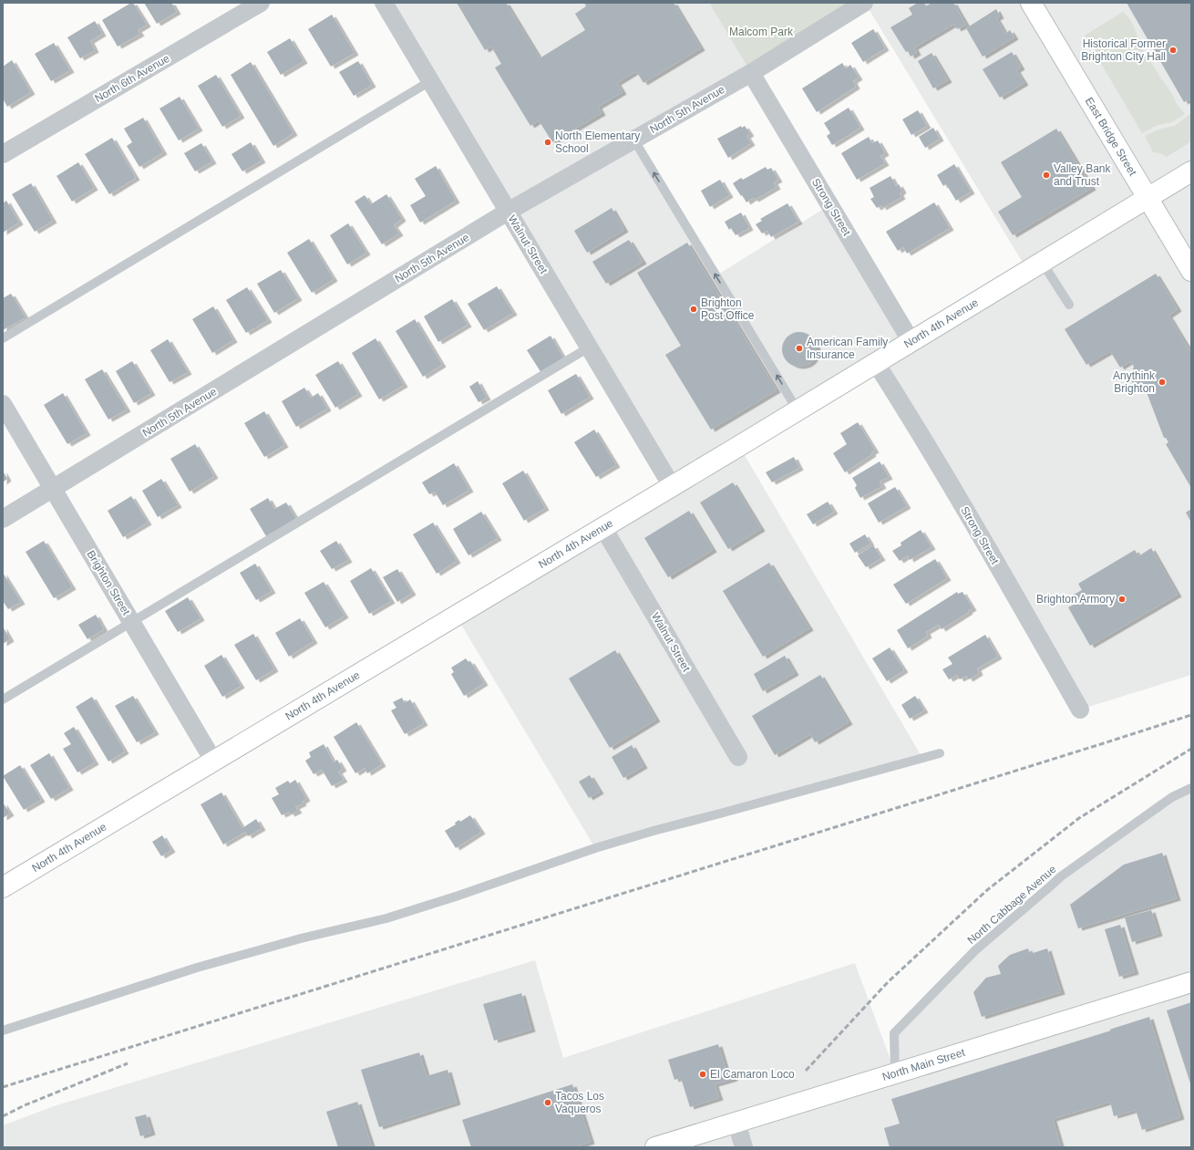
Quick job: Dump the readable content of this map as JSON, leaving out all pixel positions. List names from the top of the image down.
{
  "streets": {
    "street": [
      "North 6th Avenue",
      "North 5th Avenue",
      "East Bridge Street",
      "Strong Street",
      "Walnut Street",
      "North 4th Avenue",
      "Brighton Street",
      "North Main Street"
    ],
    "lane": ["North Cabbage Avenue"]
  },
  "crossings": [
    ["North 5th Avenue", "Strong Street"],
    ["North 5th Avenue", "Walnut Street"],
    ["North 5th Avenue", "Brighton Street"],
    ["East Bridge Street", "North 4th Avenue"],
    ["Strong Street", "North 4th Avenue"],
    ["Walnut Street", "North 4th Avenue"],
    ["North 4th Avenue", "Brighton Street"],
    ["North Cabbage Avenue", "North Main Street"]
  ],
  "parks": ["Malcom Park"],
  "places": [
    "Historical Former Brighton City Hall",
    "North Elementary School",
    "Valley Bank and Trust",
    "Brighton Post Office",
    "American Family Insurance",
    "Anythink Brighton",
    "Brighton Armory",
    "El Camaron Loco",
    "Tacos Los Vaqueros"
  ]
}
